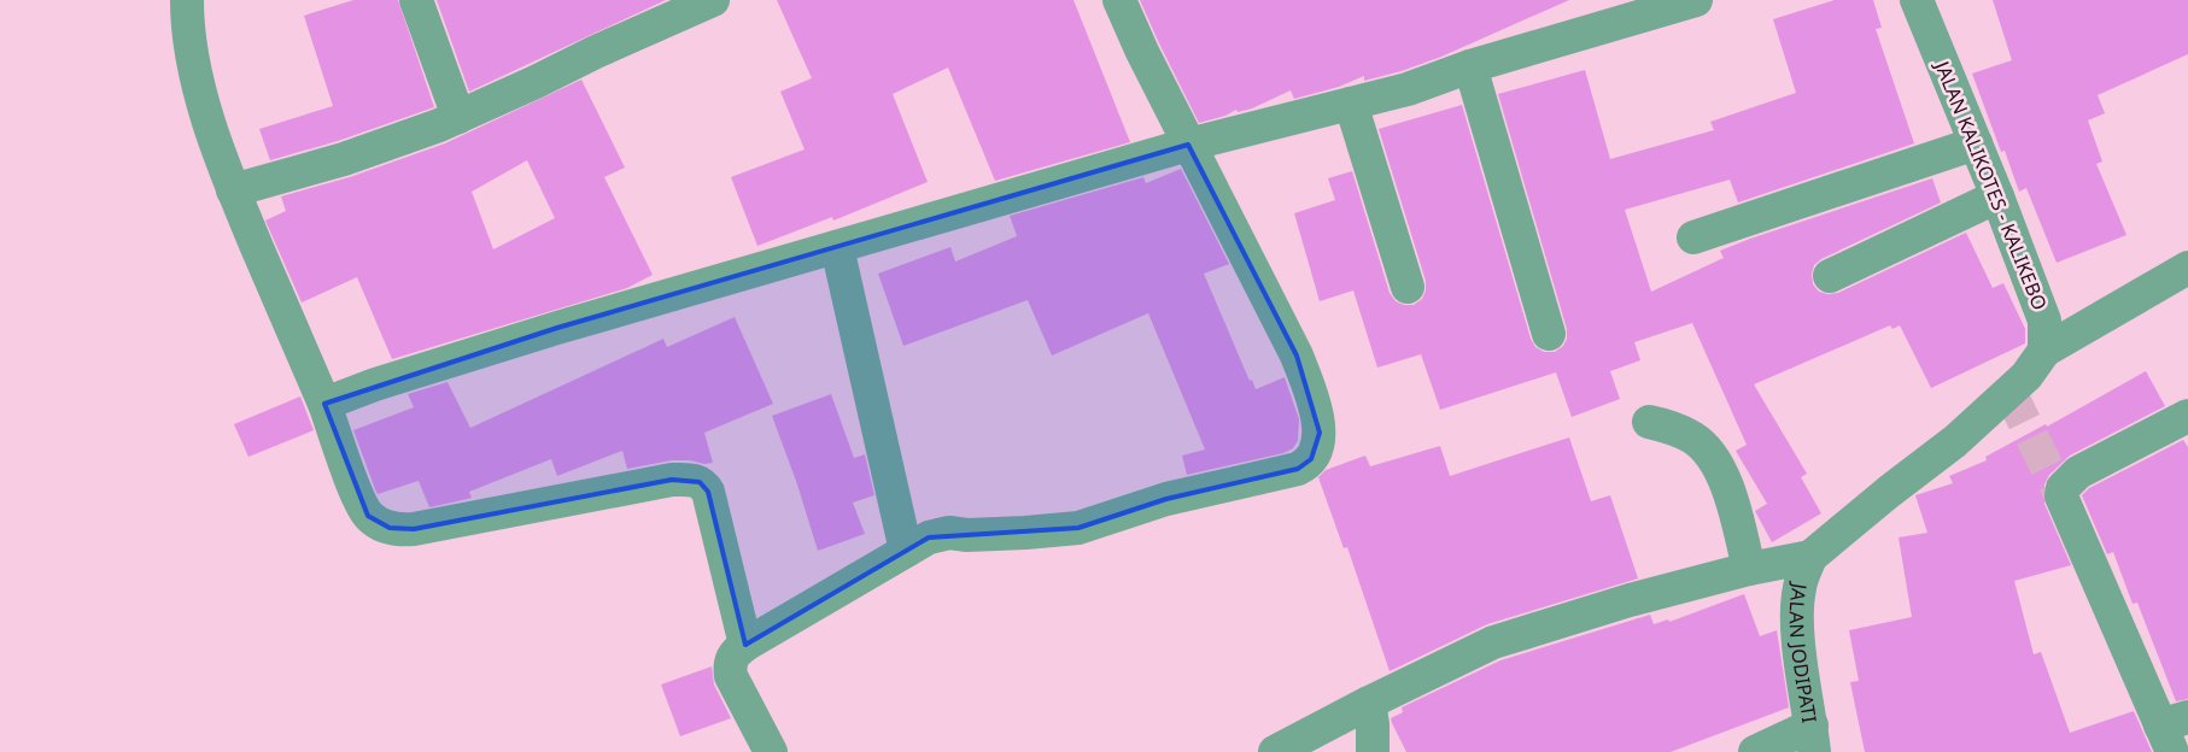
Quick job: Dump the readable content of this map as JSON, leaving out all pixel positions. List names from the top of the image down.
{
  "streets": {
    "street": ["JALAN KALIKOTES - KALIKEBO", "JALAN JODIPATI"]
  }
}
